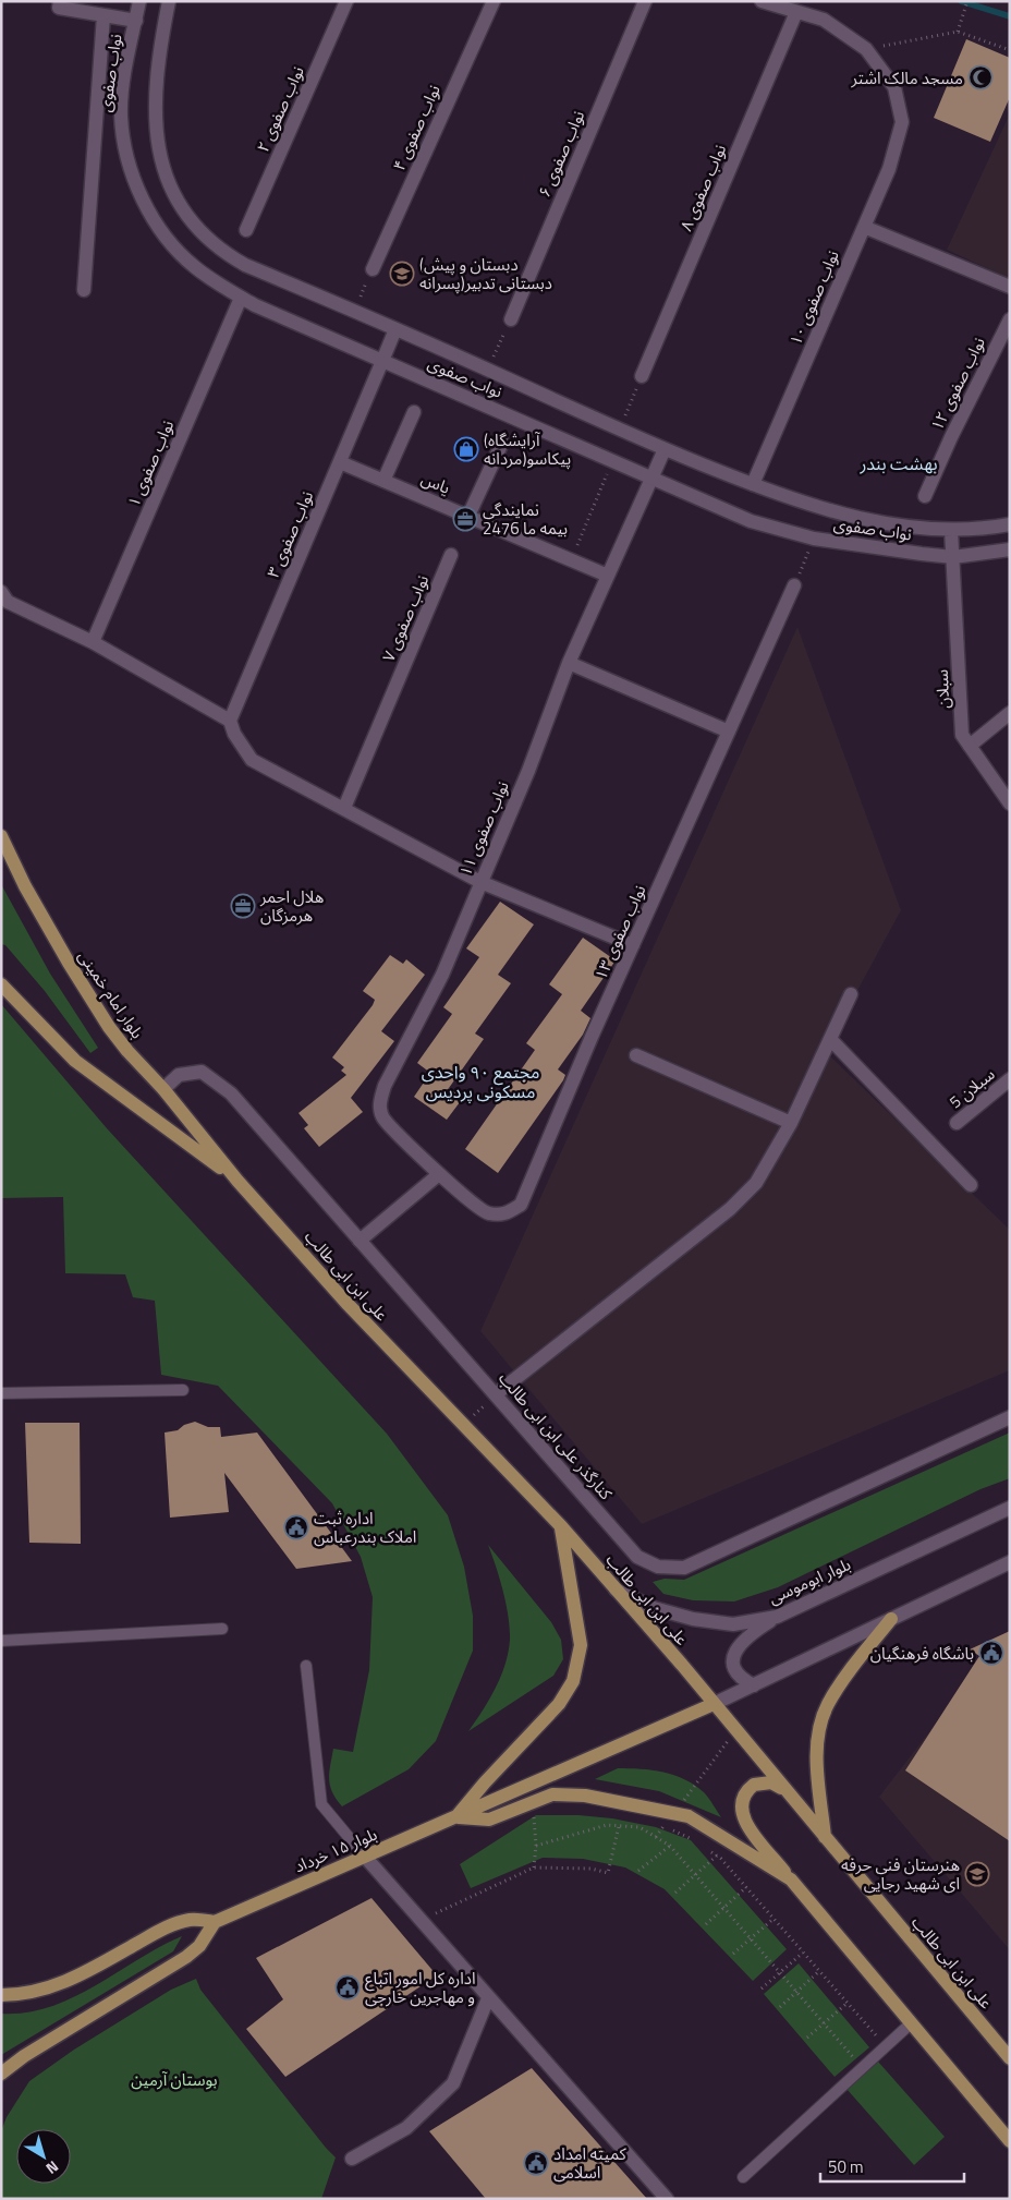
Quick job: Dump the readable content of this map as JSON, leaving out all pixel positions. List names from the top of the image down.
{
  "streets": {
    "main road": ["بلوار امام خمینی", "علی ابن ابی طالب", "بلوار ۱۵ خرداد"],
    "street": [
      "نواب صفوی",
      "نواب صفوی ۲",
      "نواب صفوی ۴",
      "نواب صفوی ۶",
      "نواب صفوی ۸",
      "نواب صفوی ۱۰",
      "نواب صفوی ۱۲",
      "نواب صفوی ۱",
      "یاس",
      "نواب صفوی ۳",
      "نواب صفوی ۷",
      "سبلان",
      "نواب صفوی ۱۱",
      "نواب صفوی ۱۳",
      "سبلان 5",
      "کنارگذر علی ابن ابی طالب",
      "بلوار ابوموسی"
    ]
  },
  "crossings": [
    ["نواب صفوی", "نواب صفوی ۱۰"],
    ["نواب صفوی", "نواب صفوی ۱"],
    ["نواب صفوی", "نواب صفوی ۳"],
    ["نواب صفوی", "سبلان"],
    ["نواب صفوی", "نواب صفوی ۱۱"],
    ["یاس", "نواب صفوی ۳"],
    ["یاس", "نواب صفوی ۱۱"],
    ["نواب صفوی ۱۱", "نواب صفوی ۱۳"],
    ["بلوار امام خمینی", "علی ابن ابی طالب"],
    ["بلوار امام خمینی", "کنارگذر علی ابن ابی طالب"],
    ["علی ابن ابی طالب", "بلوار ابوموسی"],
    ["علی ابن ابی طالب", "بلوار ۱۵ خرداد"]
  ],
  "districts": ["بهشت بندر", "مجتمع ٩٠ واحدی مسکونی پردیس"],
  "parks": ["بوستان آرمین"],
  "places": {
    "mosque": ["مسجد مالک اشتر"],
    "school or university": ["(دبستان و پیش دبستانی تدبیر(پسرانه", "هنرستان فنی حرفه ای شهید رجایی"],
    "shop": ["(آرایشگاه پیکاسو(مردانه"],
    "office": ["نمایندگی بیمه ما 2476", "هلال احمر هرمزگان"],
    "public building": [
      "اداره ثبت املاک بندرعباس",
      "باشگاه فرهنگیان",
      "اداره کل امور اتباع و مهاجرین خارجی",
      "کمیته امداد اسلامی"
    ]
  },
  "scale_bar": "50 m",
  "north": "bottom right"
}
